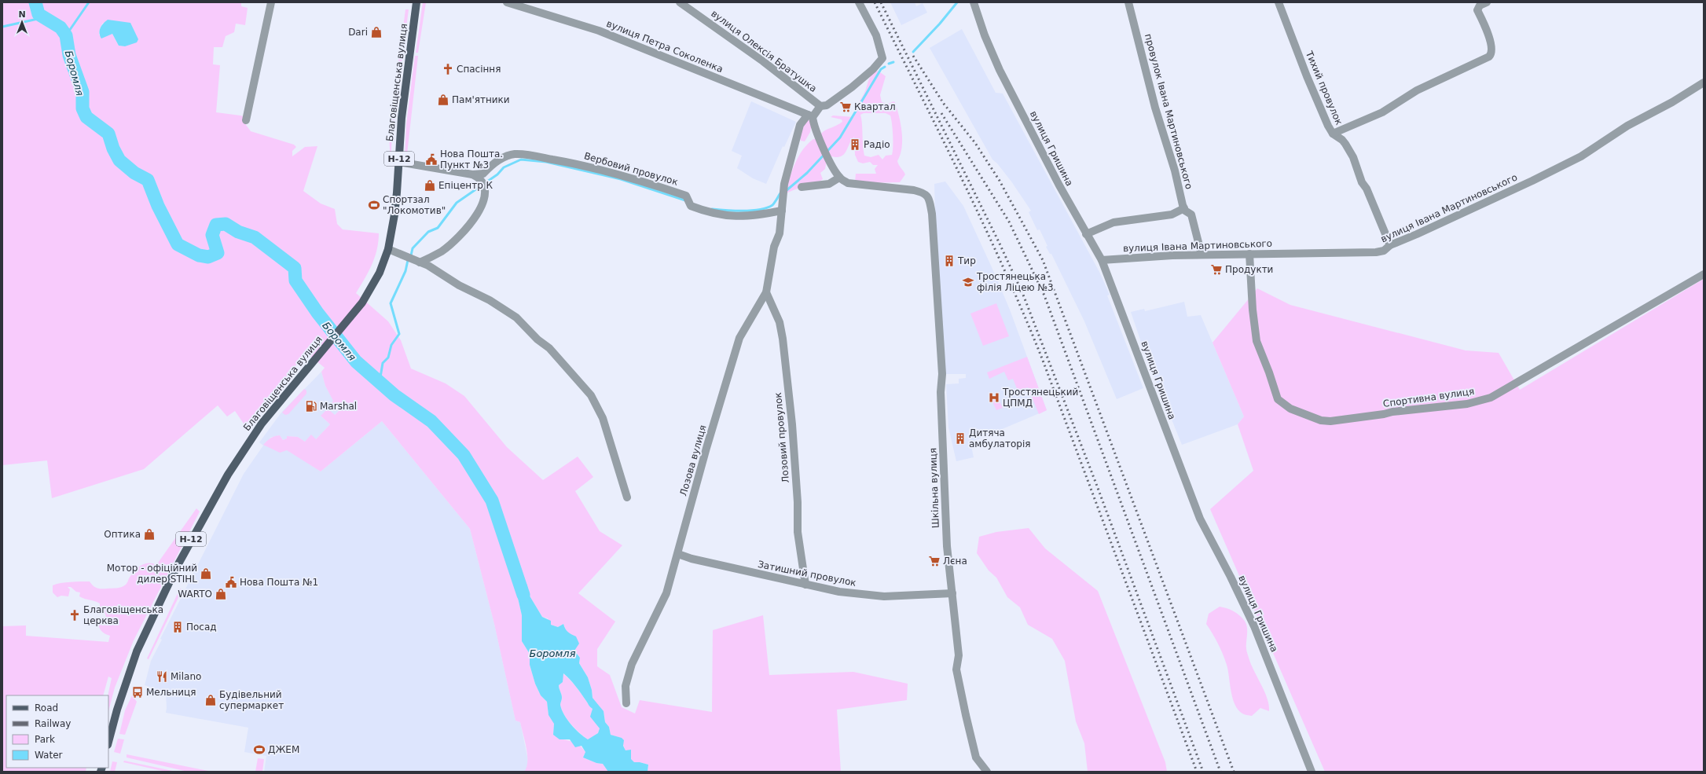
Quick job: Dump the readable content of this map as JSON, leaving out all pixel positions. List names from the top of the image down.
{
  "streets": {
    "main road": ["Благовіщенська вулиця", "Н-12"],
    "street": [
      "вулиця Петра Соколенка",
      "вулиця Олексія Братушка",
      "Тихий провулок",
      "провулок Івана Мартиновського",
      "вулиця Гришина",
      "Вербовий провулок",
      "вулиця Івана Мартиновського",
      "Спортивна вулиця",
      "Лозовий провулок",
      "Лозова вулиця",
      "Шкільна вулиця",
      "Затишний провулок"
    ]
  },
  "crossings": [
    ["вулиця Петра Соколенка", "Лозова вулиця"],
    ["вулиця Олексія Братушка", "Лозова вулиця"],
    ["Благовіщенська вулиця", "Вербовий провулок"],
    ["Тихий провулок", "вулиця Івана Мартиновського"],
    ["провулок Івана Мартиновського", "вулиця Івана Мартиновського"],
    ["вулиця Гришина", "вулиця Івана Мартиновського"],
    ["Вербовий провулок", "Лозова вулиця"],
    ["вулиця Івана Мартиновського", "Спортивна вулиця"],
    ["Лозовий провулок", "Лозова вулиця"],
    ["Лозовий провулок", "Затишний провулок"],
    ["Лозова вулиця", "Затишний провулок"],
    ["Шкільна вулиця", "Затишний провулок"]
  ],
  "water": ["Боромля"],
  "places": {
    "shop": [
      "Dari",
      "Пам'ятники",
      "Епіцентр К",
      "Оптика",
      "Мотор - офіційний дилер STIHL",
      "WARTO",
      "Будівельний супермаркет"
    ],
    "church": ["Спасіння", "Благовіщенська церква"],
    "supermarket": ["Квартал", "Продукти", "Лєна"],
    "building": [
      "Радіо",
      "Тир",
      "Дитяча амбулаторія",
      "Посад"
    ],
    "public building": ["Нова Пошта. Пункт №3", "Нова Пошта №1"],
    "sports": ["Спортзал \"Локомотив\"", "ДЖЕМ"],
    "school or university": ["Тростянецька філія Ліцею №3"],
    "hospital": ["Тростянецький ЦПМД"],
    "fuel station": ["Marshal"],
    "restaurant": ["Milano"],
    "bus stop": ["Мельниця"]
  },
  "legend": [
    "Road",
    "Railway",
    "Park",
    "Water"
  ],
  "north": "top"
}
